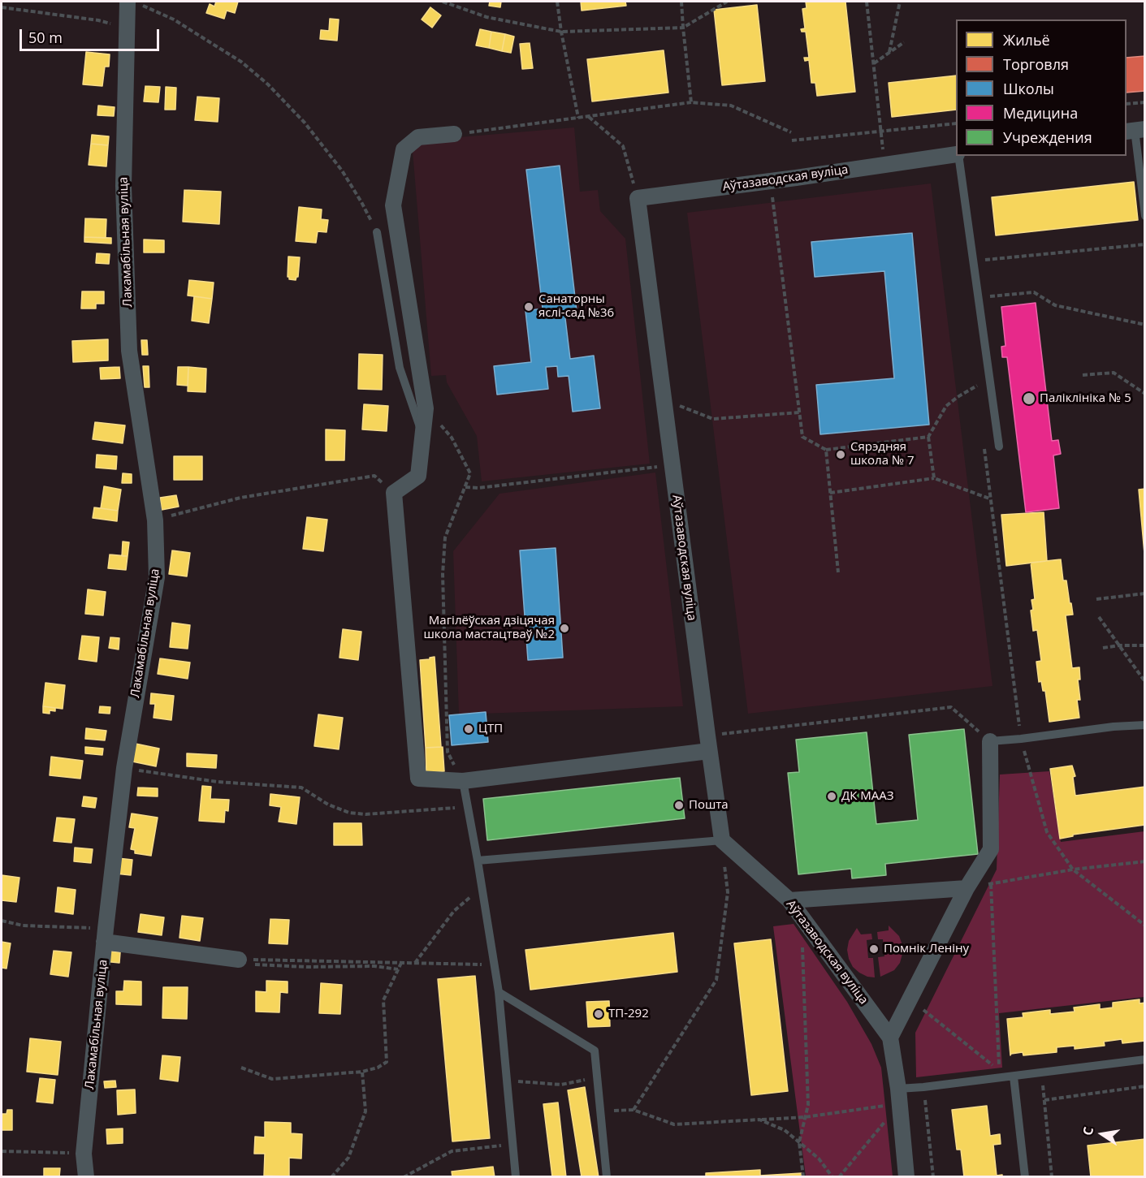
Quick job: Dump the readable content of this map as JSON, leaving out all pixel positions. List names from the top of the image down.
{
  "streets": {
    "street": ["Аўтазаводская вуліца", "Лакамабільная вуліца"]
  },
  "places": [
    "Санаторны яслі-сад №36",
    "Паліклініка № 5",
    "Сярэдняя школа № 7",
    "Магілёўская дзіцячая школа мастацтваў №2",
    "ЦТП",
    "ДК МААЗ",
    "Пошта",
    "Помнік Леніну",
    "ТП-292"
  ],
  "legend": [
    "Жильё",
    "Торговля",
    "Школы",
    "Медицина",
    "Учреждения"
  ],
  "scale_bar": "50 m",
  "north": "left"
}
